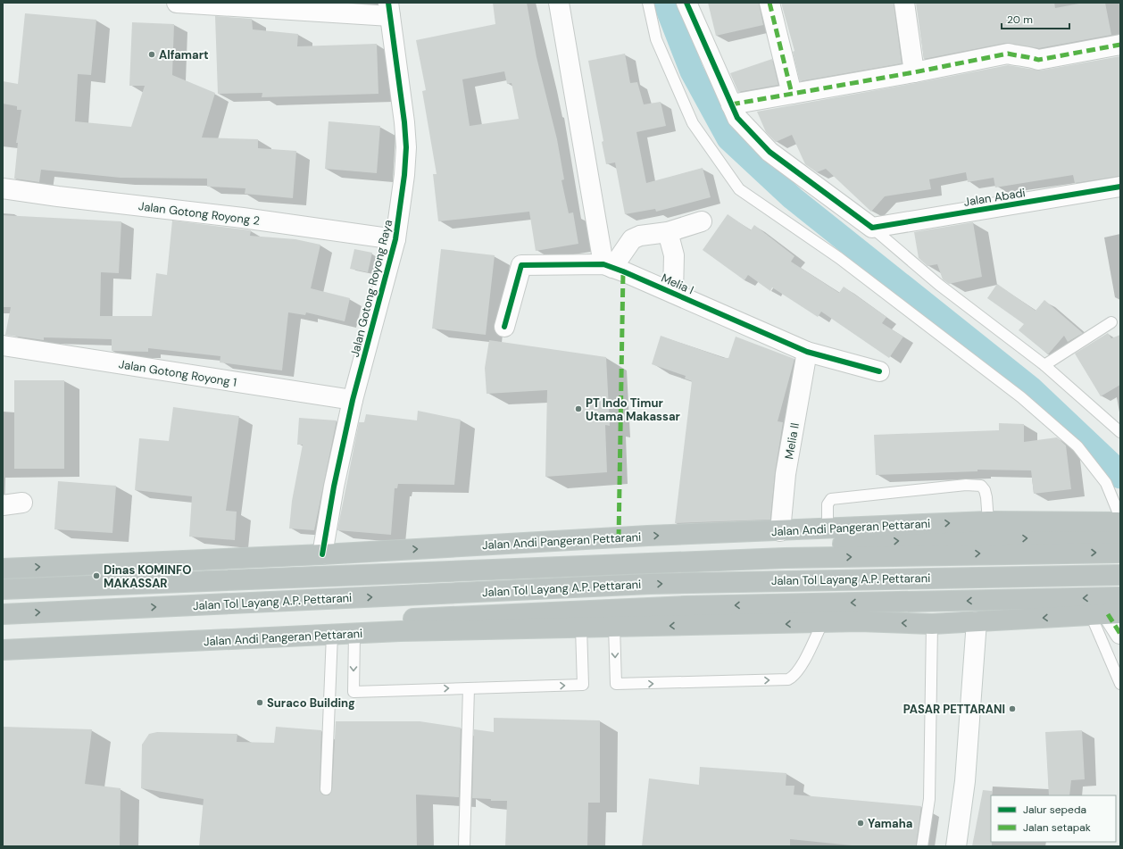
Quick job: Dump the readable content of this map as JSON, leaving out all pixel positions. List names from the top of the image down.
{
  "streets": {
    "highway": ["Jalan Andi Pangeran Pettarani", "Jalan Tol Layang A.P. Pettarani"],
    "street": [
      "Jalan Abadi",
      "Jalan Gotong Royong 2",
      "Melia I",
      "Jalan Gotong Royong Raya",
      "Jalan Gotong Royong 1",
      "Melia II"
    ]
  },
  "crossings": [
    ["Jalan Gotong Royong 2", "Jalan Gotong Royong Raya"],
    ["Melia I", "Melia II"],
    ["Jalan Gotong Royong Raya", "Jalan Gotong Royong 1"],
    ["Jalan Gotong Royong Raya", "Jalan Andi Pangeran Pettarani"],
    ["Melia II", "Jalan Andi Pangeran Pettarani"],
    ["Jalan Andi Pangeran Pettarani", "Jalan Tol Layang A.P. Pettarani"]
  ],
  "places": [
    "Alfamart",
    "PT Indo Timur Utama Makassar",
    "Dinas KOMINFO MAKASSAR",
    "Suraco Building",
    "PASAR PETTARANI",
    "Yamaha"
  ],
  "legend": ["Jalur sepeda", "Jalan setapak"],
  "scale_bar": "20 m"
}
